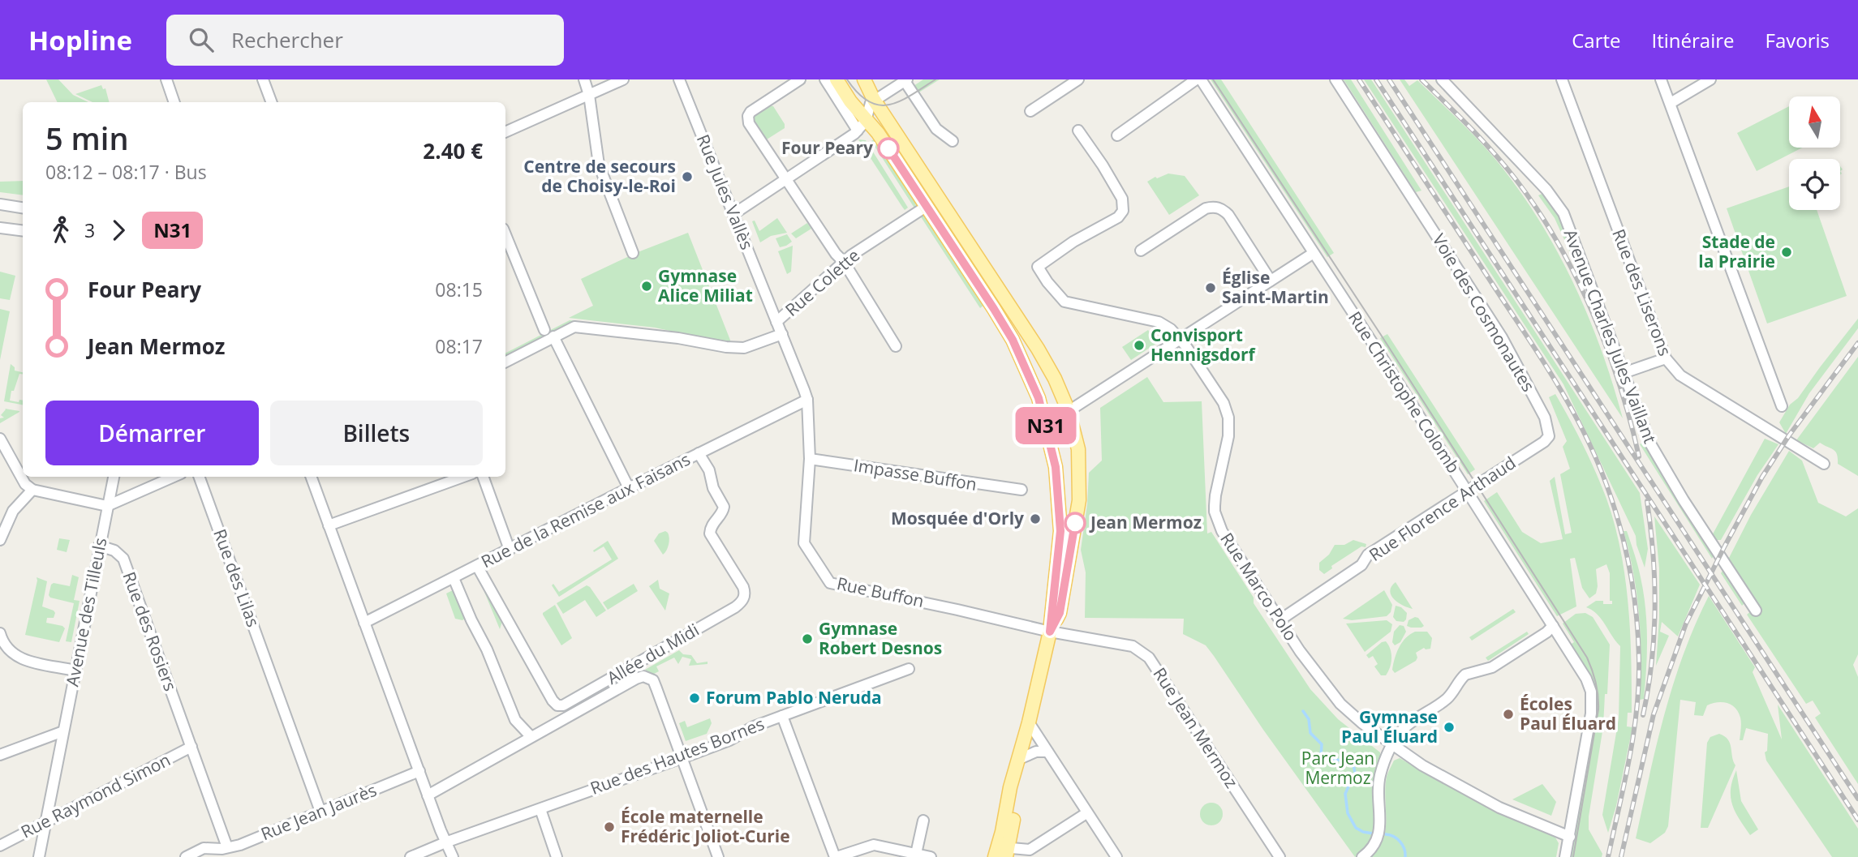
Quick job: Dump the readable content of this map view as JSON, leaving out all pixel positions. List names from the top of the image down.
{
  "streets": {
    "street": [
      "Rue Jules Vallès",
      "Rue Colette",
      "Rue des Liserons",
      "Voie des Cosmonautes",
      "Avenue Charles Jules Vaillant",
      "Rue Christophe Colomb",
      "Impasse Buffon",
      "Rue Florence Arthaud",
      "Rue de la Remise aux Faisans",
      "Rue des Lilas",
      "Rue Marco Polo",
      "Rue Buffon",
      "Avenue des Tilleuls",
      "Rue des Rosiers",
      "Allée du Midi",
      "Rue Jean Mermoz",
      "Rue des Hautes Bornes",
      "Rue Raymond Simon",
      "Rue Jean Jaurès"
    ]
  },
  "crossings": [
    ["Rue Jules Vallès", "Rue Colette"],
    ["Rue Jules Vallès", "Rue de la Remise aux Faisans"],
    ["Rue Jules Vallès", "Rue Buffon"],
    ["Voie des Cosmonautes", "Rue Florence Arthaud"],
    ["Rue Christophe Colomb", "Rue Florence Arthaud"],
    ["Rue Christophe Colomb", "Rue Marco Polo"],
    ["Impasse Buffon", "Rue Buffon"],
    ["Rue Florence Arthaud", "Rue Marco Polo"],
    ["Rue de la Remise aux Faisans", "Rue Buffon"],
    ["Rue de la Remise aux Faisans", "Allée du Midi"],
    ["Rue des Lilas", "Rue Jean Jaurès"],
    ["Rue Buffon", "Rue Jean Mermoz"],
    ["Avenue des Tilleuls", "Rue des Rosiers"],
    ["Avenue des Tilleuls", "Rue Raymond Simon"],
    ["Rue des Rosiers", "Rue Raymond Simon"],
    ["Rue des Rosiers", "Rue Jean Jaurès"]
  ],
  "parks": ["Parc Jean Mermoz"],
  "places": [
    "Four Peary",
    "Centre de secours de Choisy-le-Roi",
    "Stade de la Prairie",
    "Gymnase Alice Miliat",
    "Église Saint-Martin",
    "Convisport Hennigsdorf",
    "Mosquée d'Orly",
    "Jean Mermoz",
    "Gymnase Robert Desnos",
    "Forum Pablo Neruda",
    "Écoles Paul Éluard",
    "Gymnase Paul Éluard",
    "École maternelle Frédéric Joliot-Curie"
  ],
  "lines": ["bus line N31"],
  "north": "top",
  "page": {
    "header": "Hopline",
    "search": "Rechercher",
    "nav": ["Carte", "Itinéraire", "Favoris"],
    "on_map": "N31",
    "heading": ["5 min", "08:12 – 08:17 · Bus", "2.40 €"],
    "legs": ["3", "N31"],
    "list": [
      {
        "name": "Four Peary",
        "value": "08:15"
      },
      {
        "name": "Jean Mermoz",
        "value": "08:17"
      }
    ],
    "buttons": ["Démarrer", "Billets"]
  }
}
